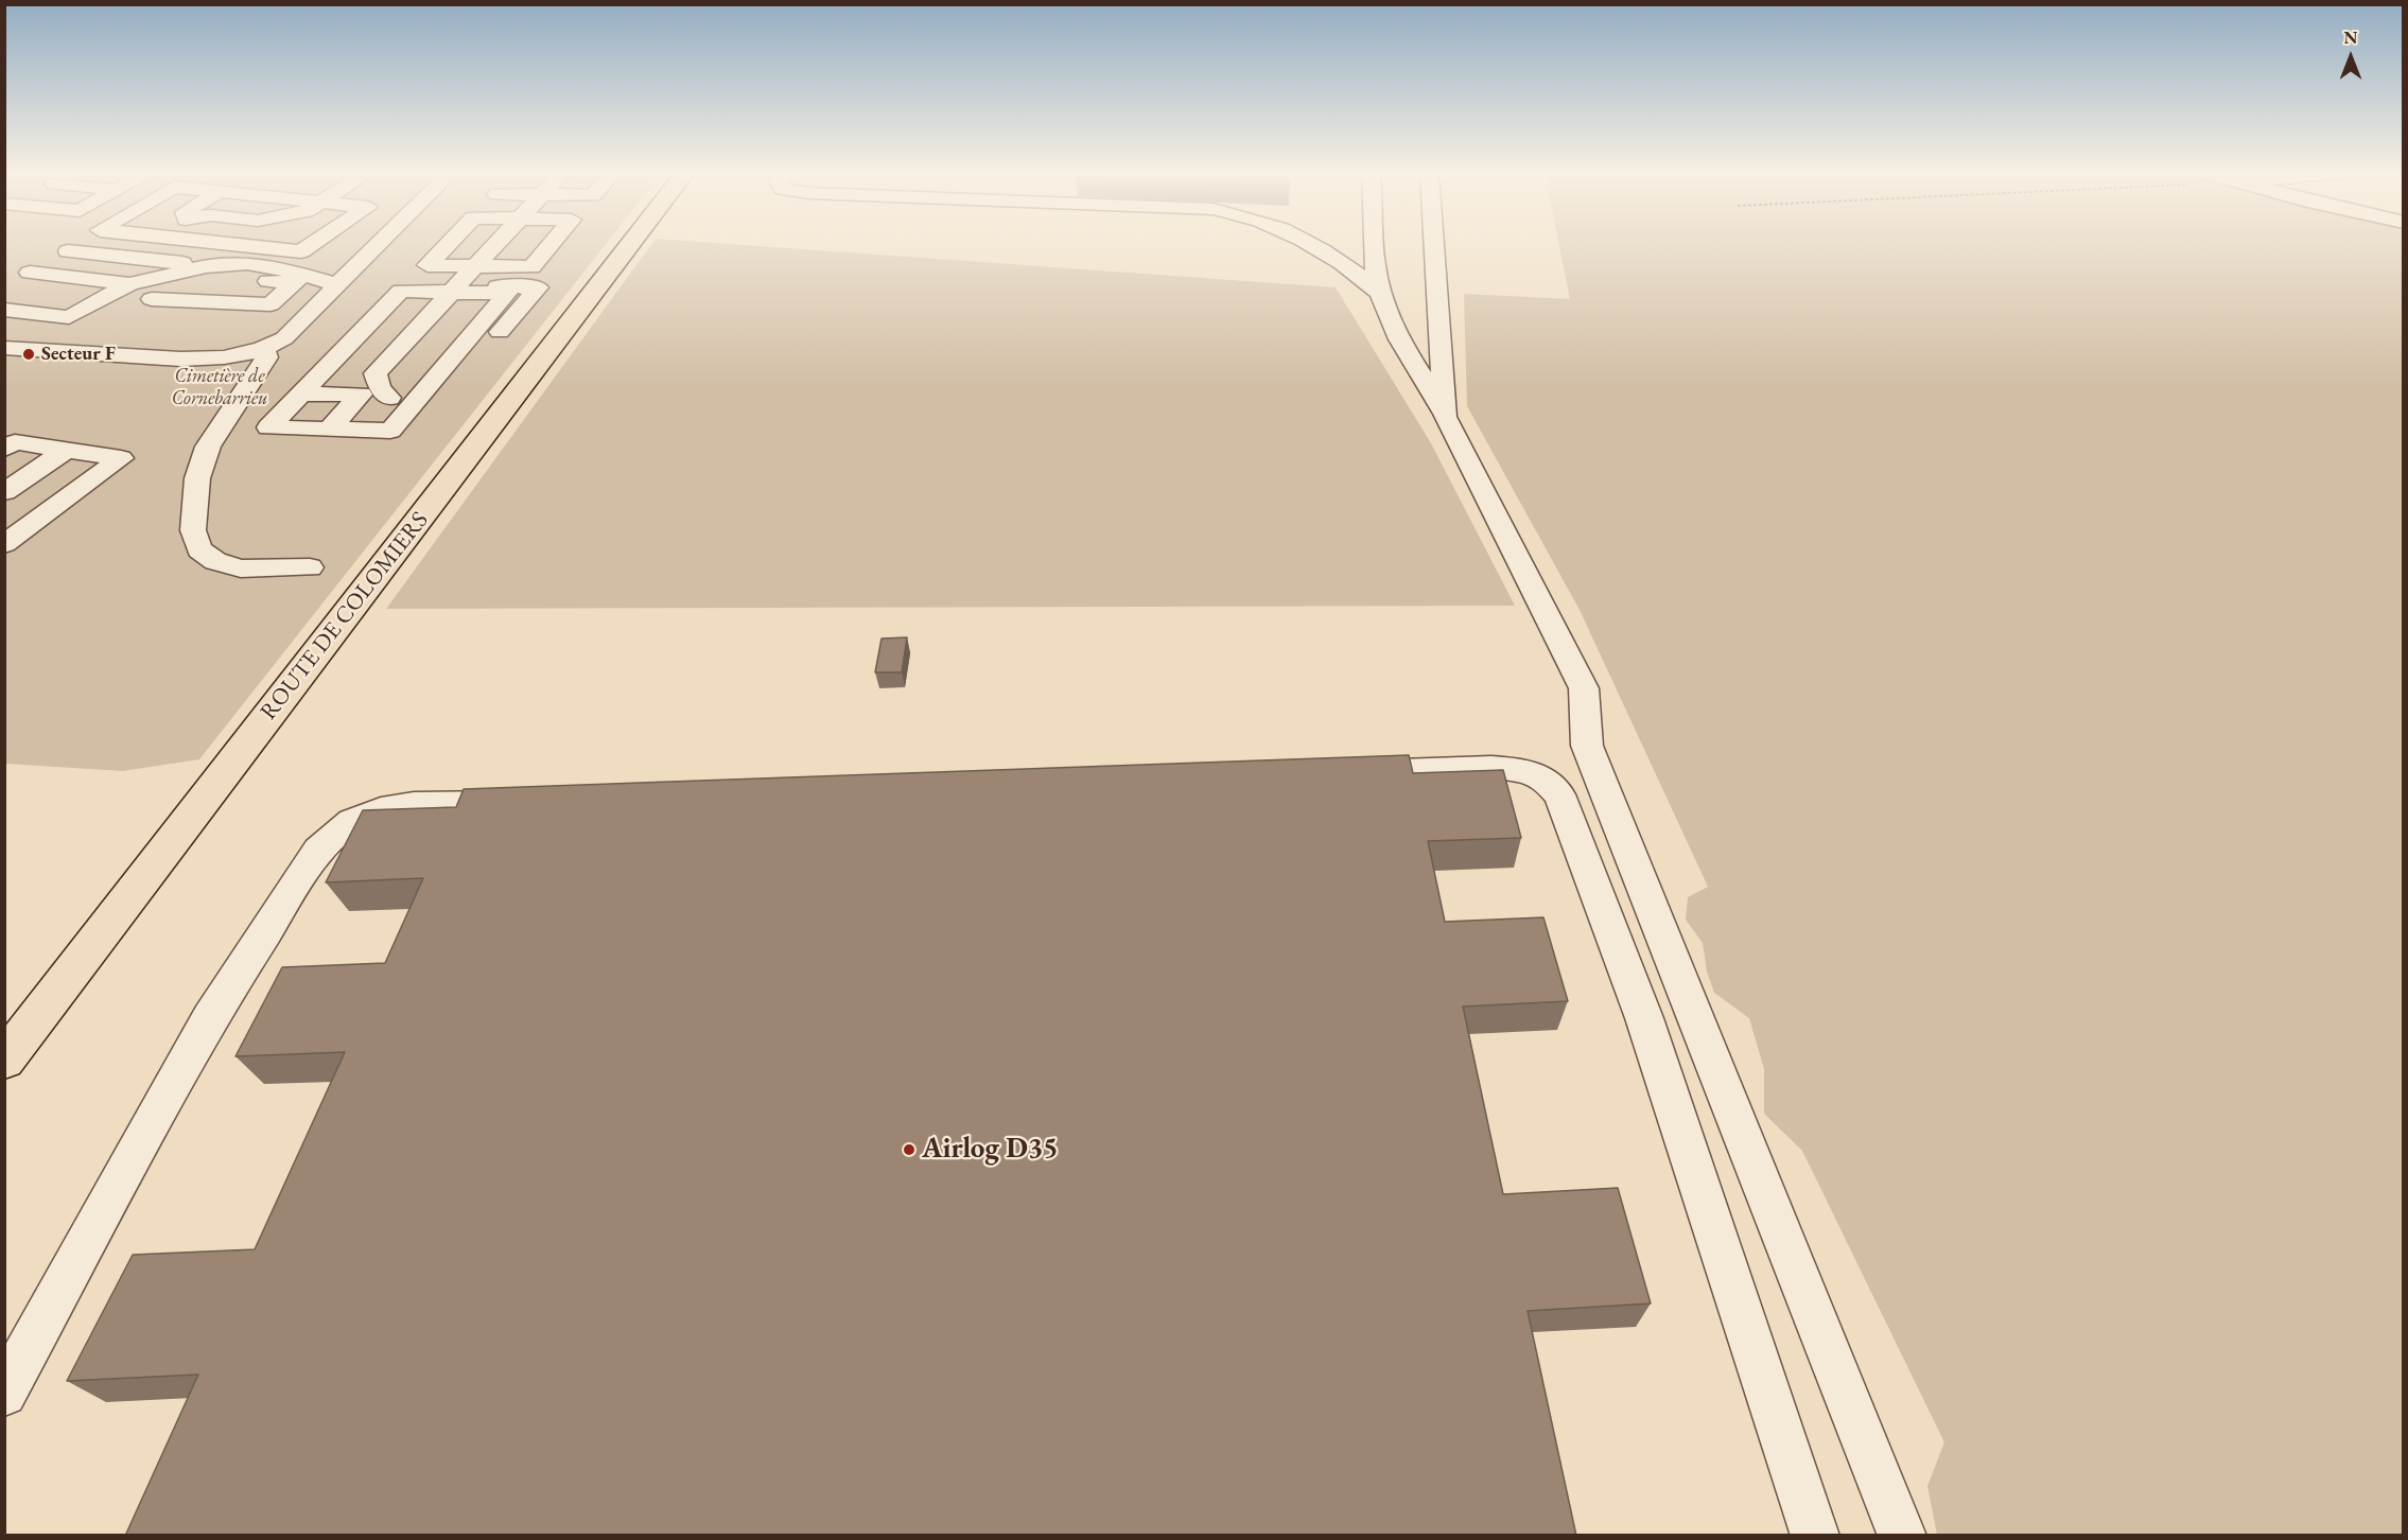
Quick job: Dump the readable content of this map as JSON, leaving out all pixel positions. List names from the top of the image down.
{
  "streets": {
    "main road": ["ROUTE DE COLOMIERS"]
  },
  "parks": ["Cimetière de Cornebarrieu"],
  "places": ["Secteur F", "Airlog D35"],
  "north": "top"
}
